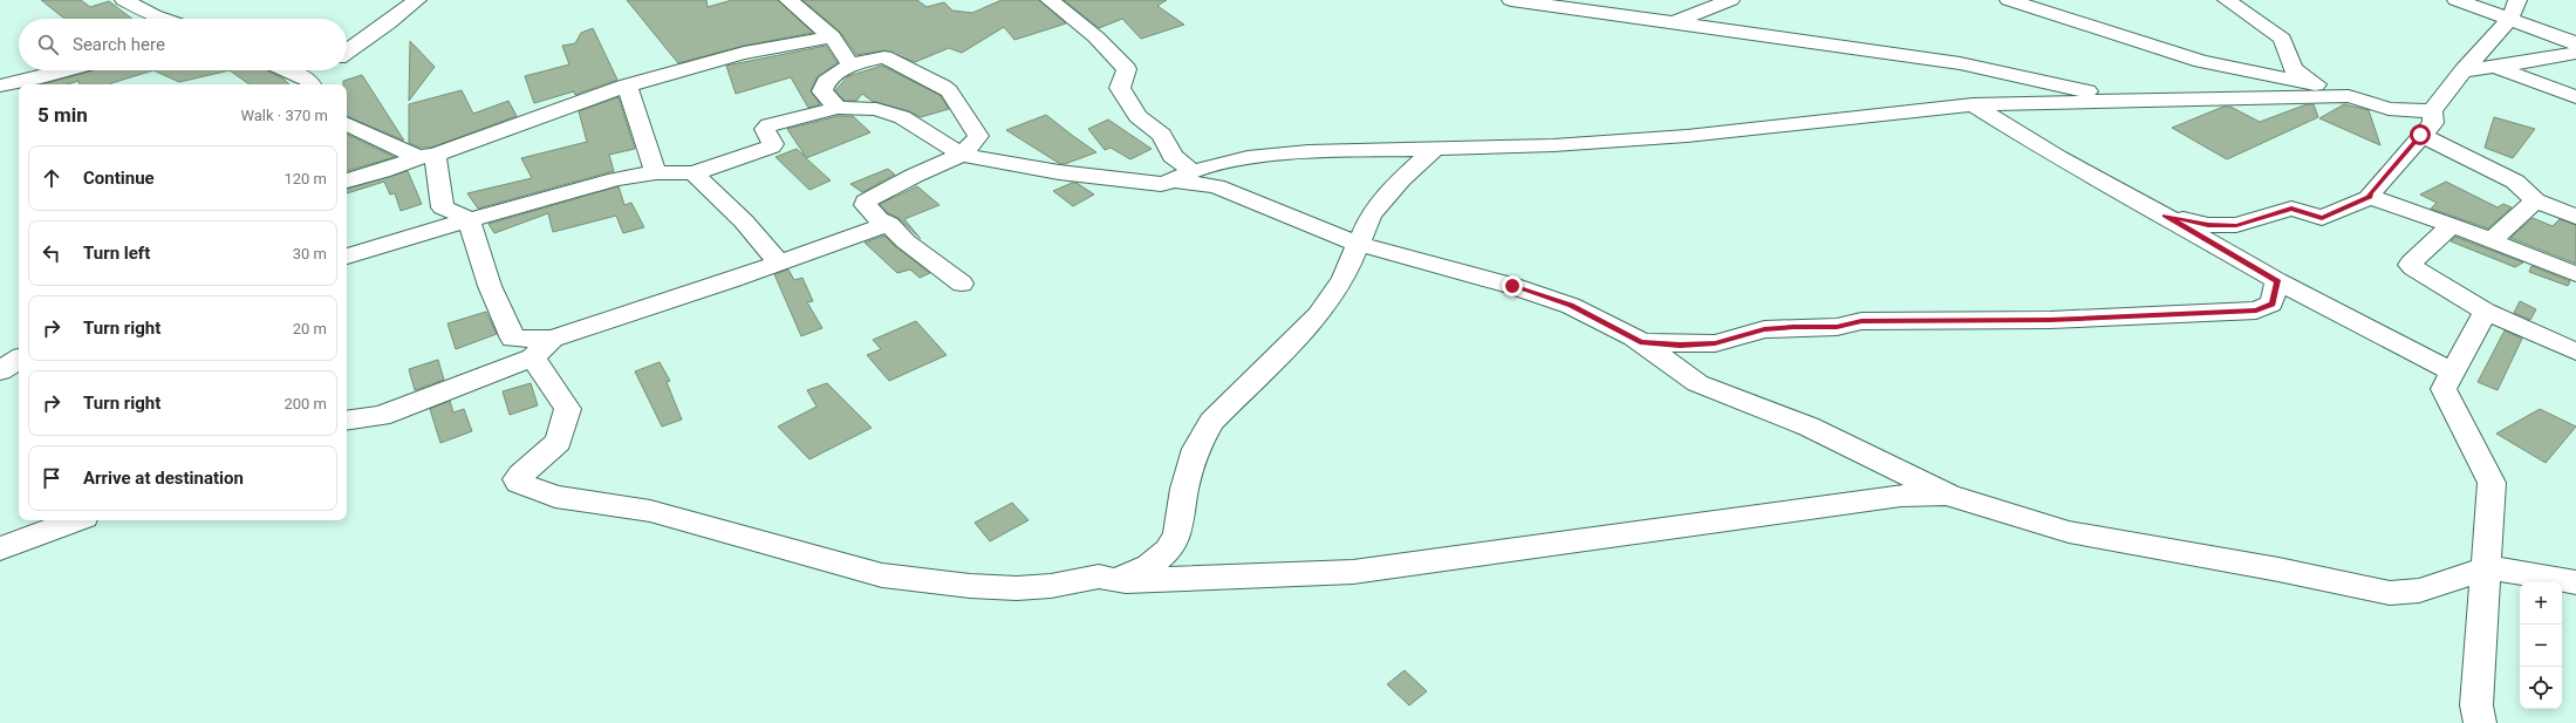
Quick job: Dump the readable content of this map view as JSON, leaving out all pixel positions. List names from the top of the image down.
{
  "page": {
    "search": "Search here",
    "heading": ["5 min", "Walk · 370 m"],
    "list": [
      ["Continue", "120 m"],
      ["Turn left", "30 m"],
      ["Turn right", "20 m"],
      ["Turn right", "200 m"],
      "Arrive at destination"
    ],
    "map_buttons": ["+", "−"]
  }
}
